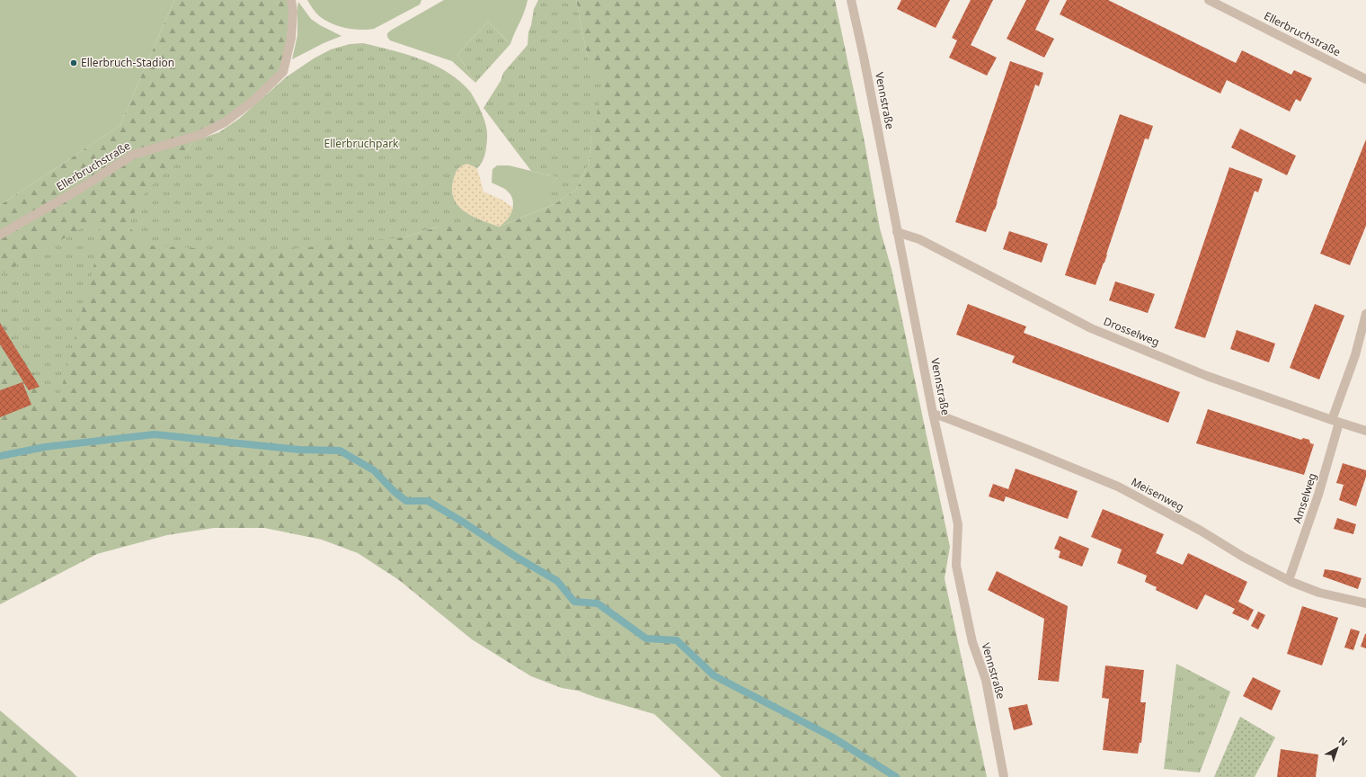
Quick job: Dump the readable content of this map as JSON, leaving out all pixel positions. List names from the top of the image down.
{
  "streets": {
    "street": [
      "Ellerbruchstraße",
      "Vennstraße",
      "Drosselweg",
      "Meisenweg",
      "Amselweg"
    ]
  },
  "crossings": [
    ["Vennstraße", "Drosselweg"],
    ["Vennstraße", "Meisenweg"],
    ["Drosselweg", "Amselweg"],
    ["Meisenweg", "Amselweg"]
  ],
  "parks": ["Ellerbruchpark"],
  "places": ["Ellerbruch-Stadion"],
  "north": "top right"
}
